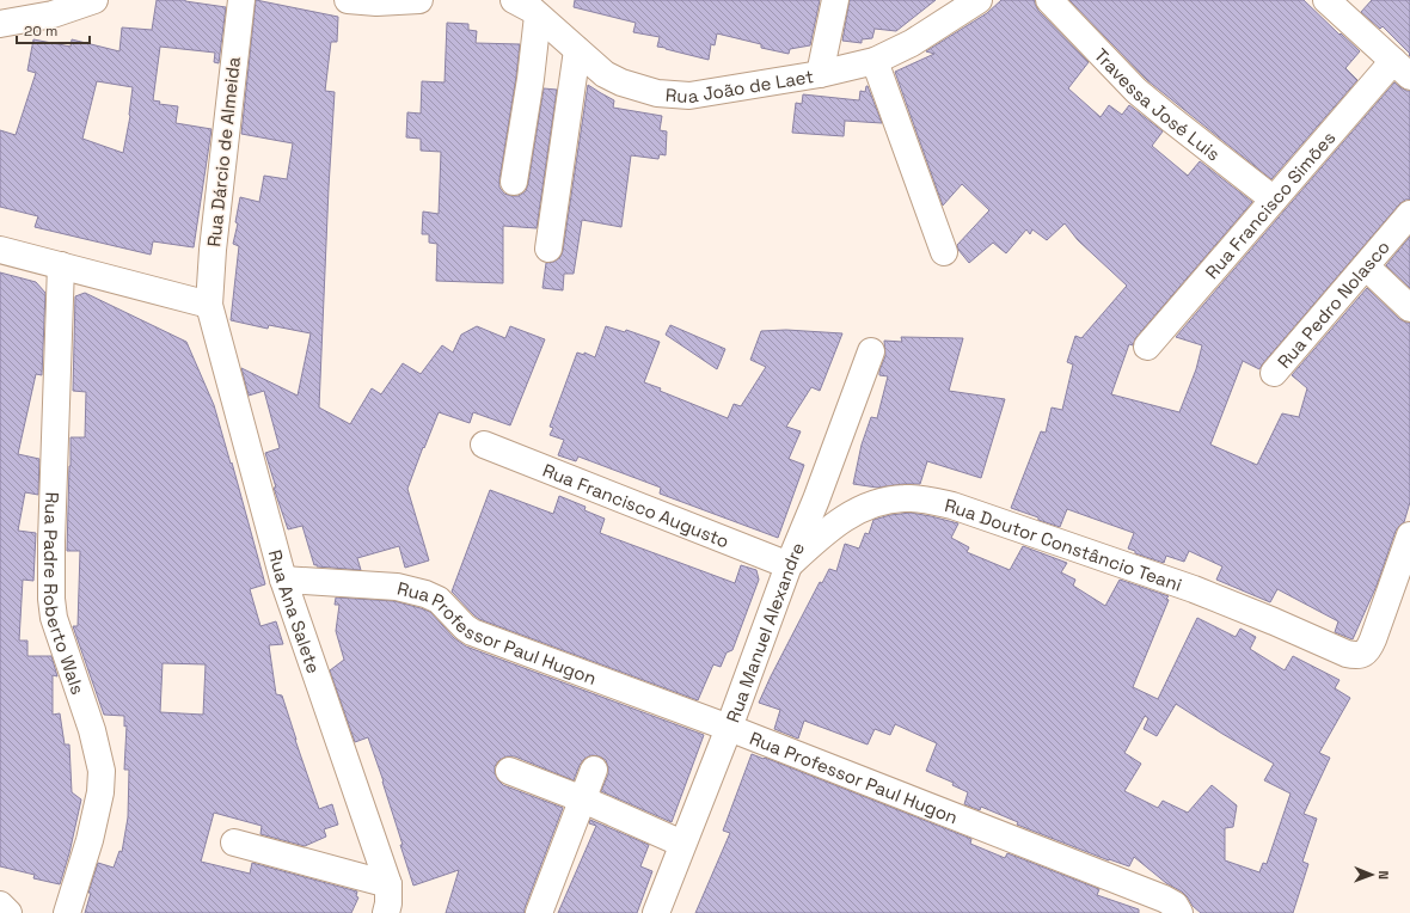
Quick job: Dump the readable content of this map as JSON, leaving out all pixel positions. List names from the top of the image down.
{
  "streets": {
    "street": [
      "Rua João de Laet",
      "Travessa José Luis",
      "Rua Dárcio de Almeida",
      "Rua Francisco Simões",
      "Rua Pedro Nolasco",
      "Rua Francisco Augusto",
      "Rua Doutor Constâncio Teani",
      "Rua Padre Roberto Wals",
      "Rua Ana Salete",
      "Rua Manuel Alexandre",
      "Rua Professor Paul Hugon"
    ]
  },
  "crossings": [
    ["Travessa José Luis", "Rua Francisco Simões"],
    ["Rua Dárcio de Almeida", "Rua Ana Salete"],
    ["Rua Francisco Augusto", "Rua Doutor Constâncio Teani"],
    ["Rua Francisco Augusto", "Rua Manuel Alexandre"],
    ["Rua Doutor Constâncio Teani", "Rua Manuel Alexandre"],
    ["Rua Ana Salete", "Rua Professor Paul Hugon"],
    ["Rua Manuel Alexandre", "Rua Professor Paul Hugon"]
  ],
  "scale_bar": "20 m",
  "north": "right"
}
